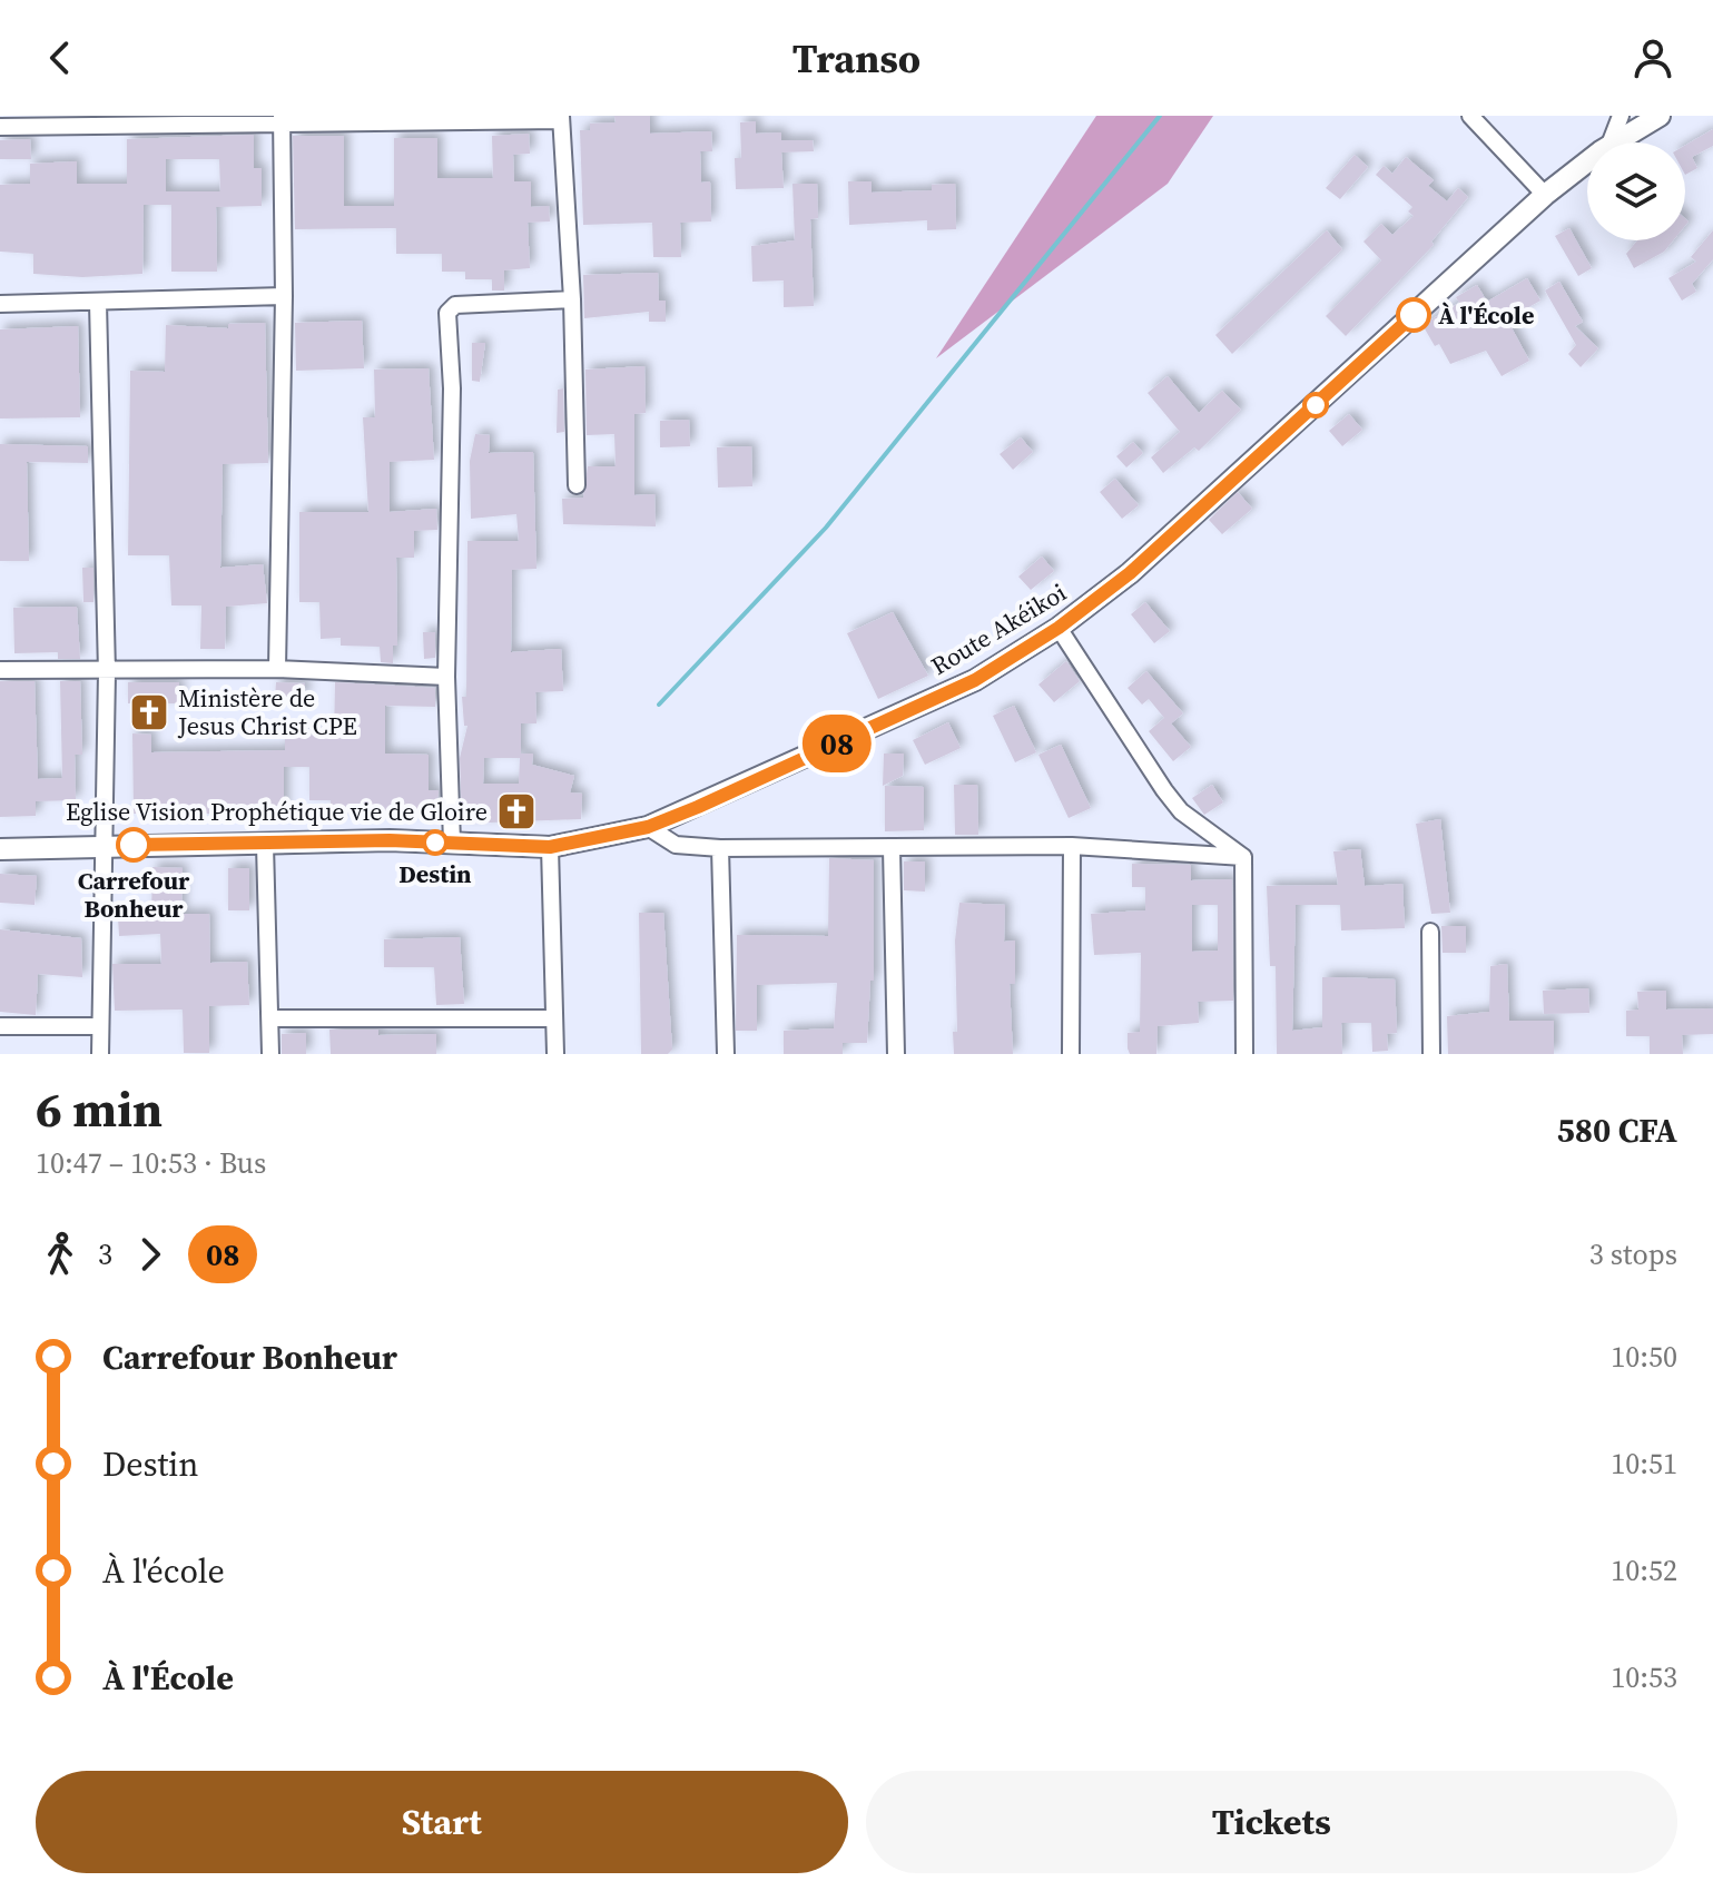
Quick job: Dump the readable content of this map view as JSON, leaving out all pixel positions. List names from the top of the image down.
{
  "streets": {
    "street": ["Route Akéikoi"]
  },
  "places": {
    "other": ["À l'École", "Destin", "Carrefour Bonheur"],
    "church": ["Ministère de Jesus Christ CPE", "Eglise Vision Prophétique vie de Gloire"]
  },
  "lines": ["bus line 08"],
  "page": {
    "header": "Transo",
    "on_map": "08",
    "heading": ["6 min", "10:47 – 10:53 · Bus", "580 CFA"],
    "legs": ["3", "08", "3 stops"],
    "list": [
      {
        "name": "Carrefour Bonheur",
        "value": "10:50"
      },
      {
        "name": "Destin",
        "value": "10:51"
      },
      {
        "name": "À l'école",
        "value": "10:52"
      },
      {
        "name": "À l'École",
        "value": "10:53"
      }
    ],
    "buttons": ["Start", "Tickets"]
  }
}
